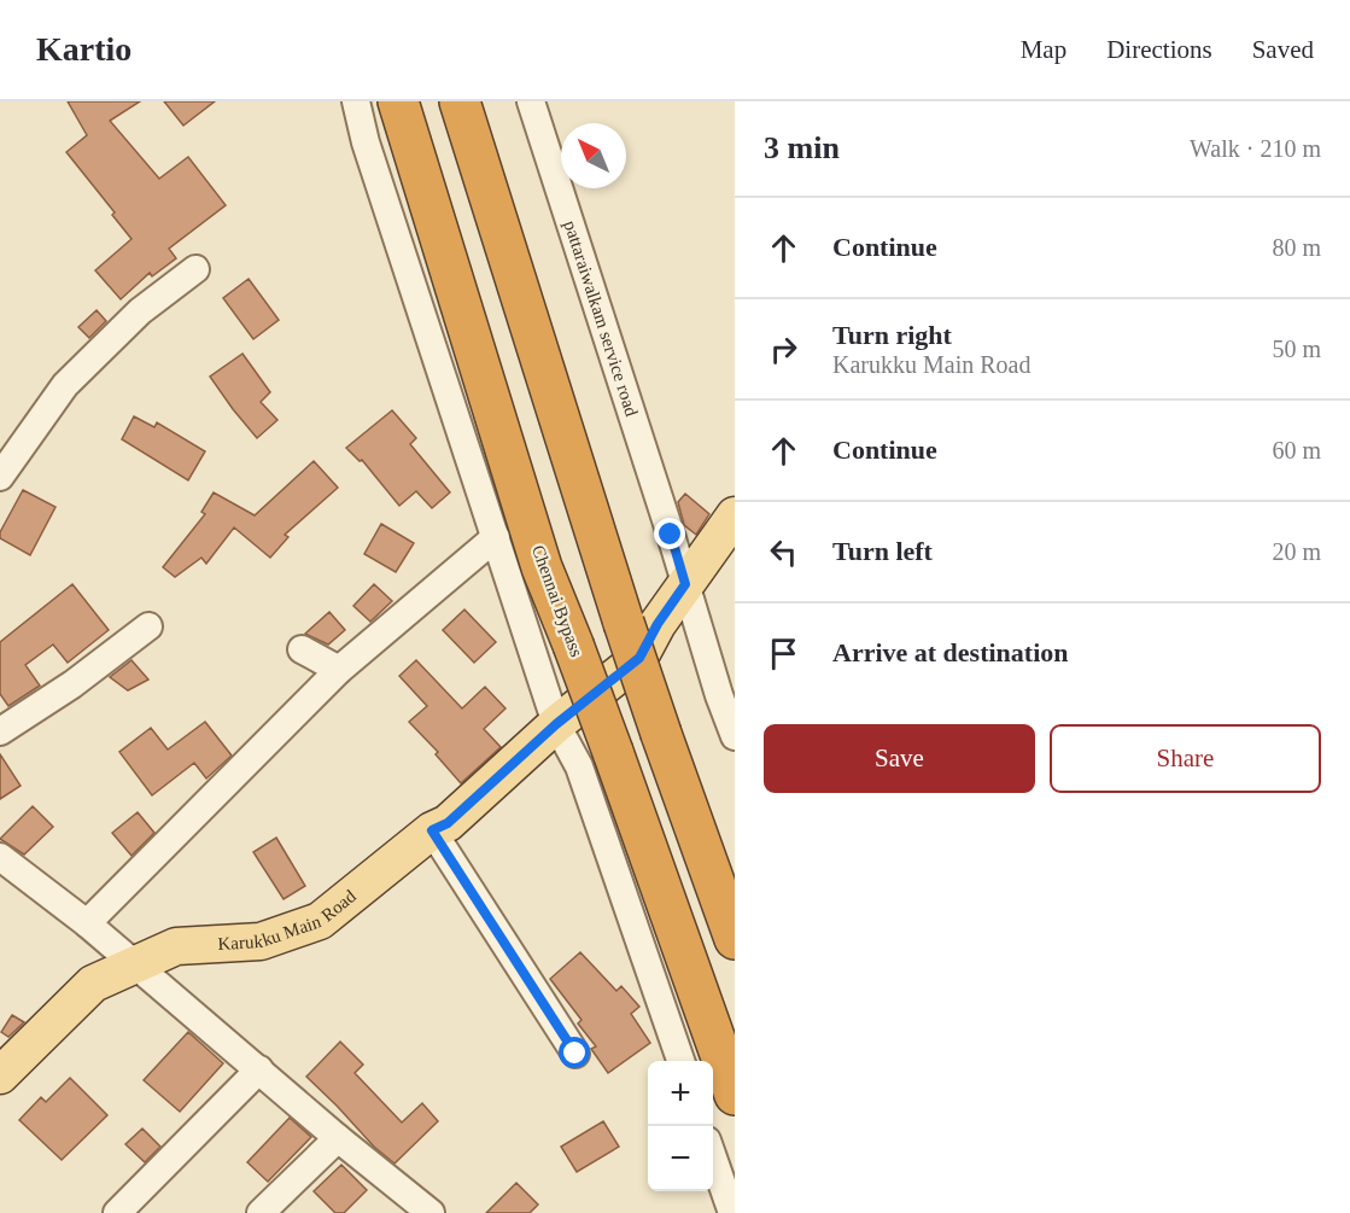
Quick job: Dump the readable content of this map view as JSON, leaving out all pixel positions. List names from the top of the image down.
{
  "streets": {
    "highway": ["Chennai Bypass"],
    "main road": ["Karukku Main Road"],
    "street": ["pattaraiwalkam service road"]
  },
  "crossings": [
    ["pattaraiwalkam service road", "Karukku Main Road"]
  ],
  "north": "top left",
  "page": {
    "header": "Kartio",
    "nav": ["Map", "Directions", "Saved"],
    "heading": ["3 min", "Walk · 210 m"],
    "list": [
      ["Continue", "80 m"],
      ["Turn right", "Karukku Main Road", "50 m"],
      ["Continue", "60 m"],
      ["Turn left", "20 m"],
      "Arrive at destination"
    ],
    "buttons": ["Save", "Share"],
    "map_buttons": ["+", "−"]
  }
}
